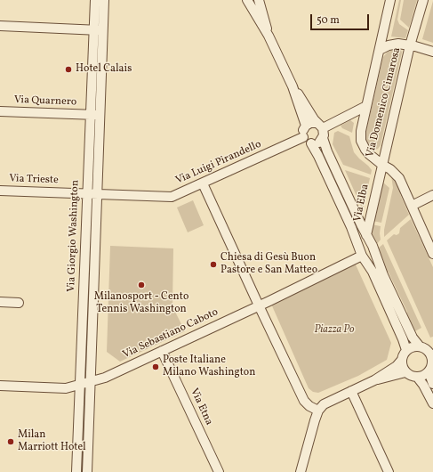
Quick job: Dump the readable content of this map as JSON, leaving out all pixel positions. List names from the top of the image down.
{
  "streets": {
    "street": [
      "Via Quarnero",
      "Via Domenico Cimarosa",
      "Via Luigi Pirandello",
      "Via Trieste",
      "Via Elba",
      "Via Giorgio Washington",
      "Via Sebastiano Caboto",
      "Via Etna"
    ]
  },
  "crossings": [
    ["Via Quarnero", "Via Giorgio Washington"],
    ["Via Domenico Cimarosa", "Via Luigi Pirandello"],
    ["Via Domenico Cimarosa", "Via Elba"],
    ["Via Luigi Pirandello", "Via Trieste"],
    ["Via Luigi Pirandello", "Via Elba"],
    ["Via Luigi Pirandello", "Via Giorgio Washington"],
    ["Via Trieste", "Via Giorgio Washington"],
    ["Via Giorgio Washington", "Via Sebastiano Caboto"],
    ["Via Sebastiano Caboto", "Via Etna"]
  ],
  "parks": ["Piazza Po"],
  "places": [
    "Hotel Calais",
    "Chiesa di Gesù Buon Pastore e San Matteo",
    "Milanosport - Cento Tennis Washington",
    "Poste Italiane Milano Washington",
    "Milan Marriott Hotel"
  ],
  "scale_bar": "50 m"
}
